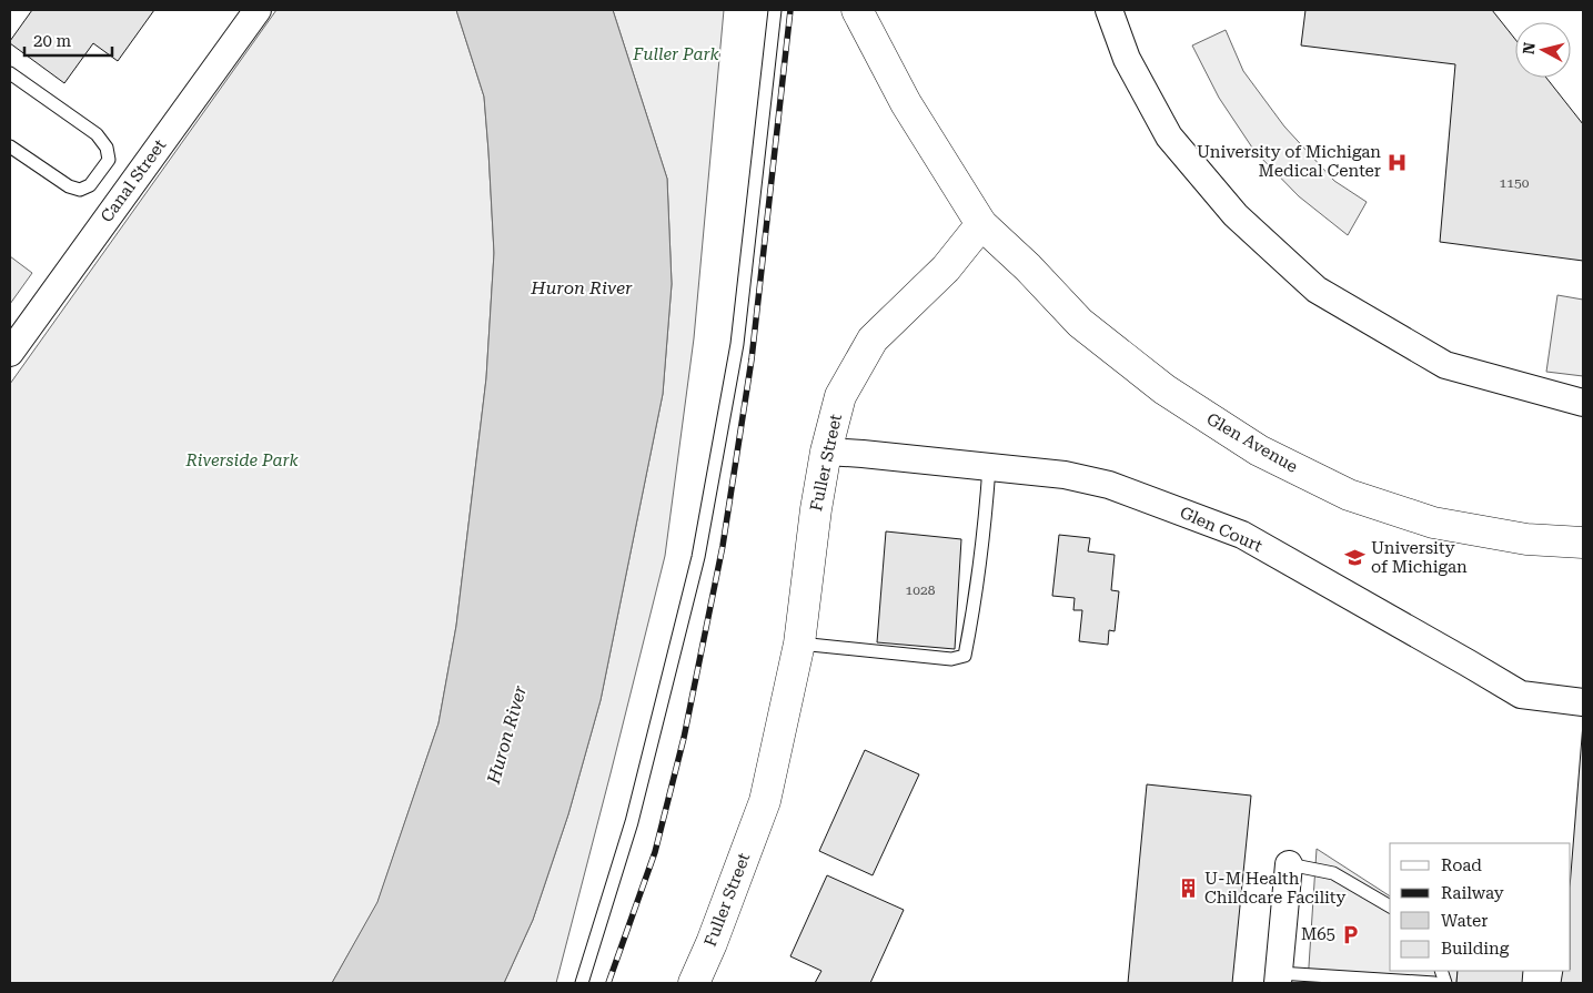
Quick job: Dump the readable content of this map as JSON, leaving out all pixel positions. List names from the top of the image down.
{
  "streets": {
    "main road": ["Glen Avenue", "Fuller Street"],
    "street": ["Canal Street", "Glen Court"]
  },
  "crossings": [
    ["Glen Avenue", "Fuller Street"],
    ["Fuller Street", "Glen Court"]
  ],
  "water": ["Huron River"],
  "parks": ["Fuller Park", "Riverside Park"],
  "places": {
    "hospital": ["University of Michigan Medical Center"],
    "school or university": ["University of Michigan"],
    "building": ["U-M Health Childcare Facility"],
    "parking": ["M65"]
  },
  "house_numbers": ["1150", "1028"],
  "legend": [
    "Road",
    "Railway",
    "Water",
    "Building"
  ],
  "scale_bar": "20 m",
  "north": "left"
}
